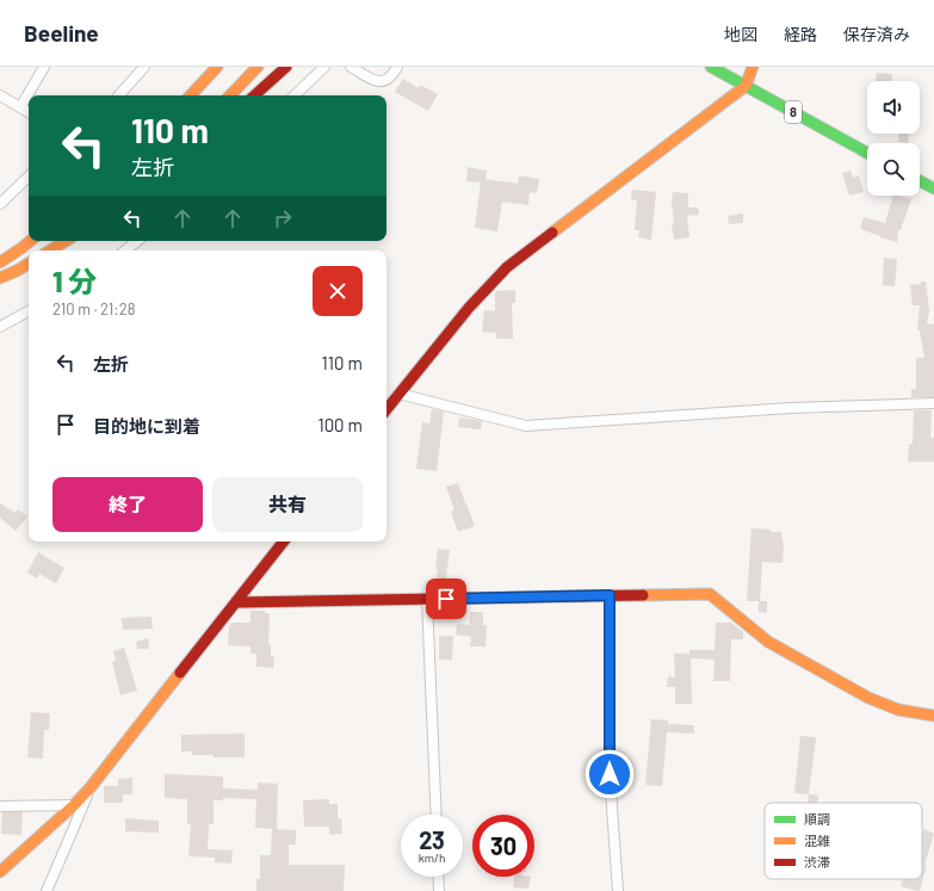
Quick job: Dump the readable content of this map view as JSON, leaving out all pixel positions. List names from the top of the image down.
{
  "streets": {
    "main road": ["8"]
  },
  "legend": ["順調", "混雑", "渋滞"],
  "page": {
    "header": "Beeline",
    "nav": ["地図", "経路", "保存済み"],
    "turn": ["110 m", "左折"],
    "heading": ["1 分", "210 m · 21:28"],
    "list": [
      {
        "name": "左折",
        "value": "110 m"
      },
      {
        "name": "目的地に到着",
        "value": "100 m"
      }
    ],
    "buttons": ["終了", "共有"],
    "speed": "23 km/h",
    "limit": "30"
  }
}
